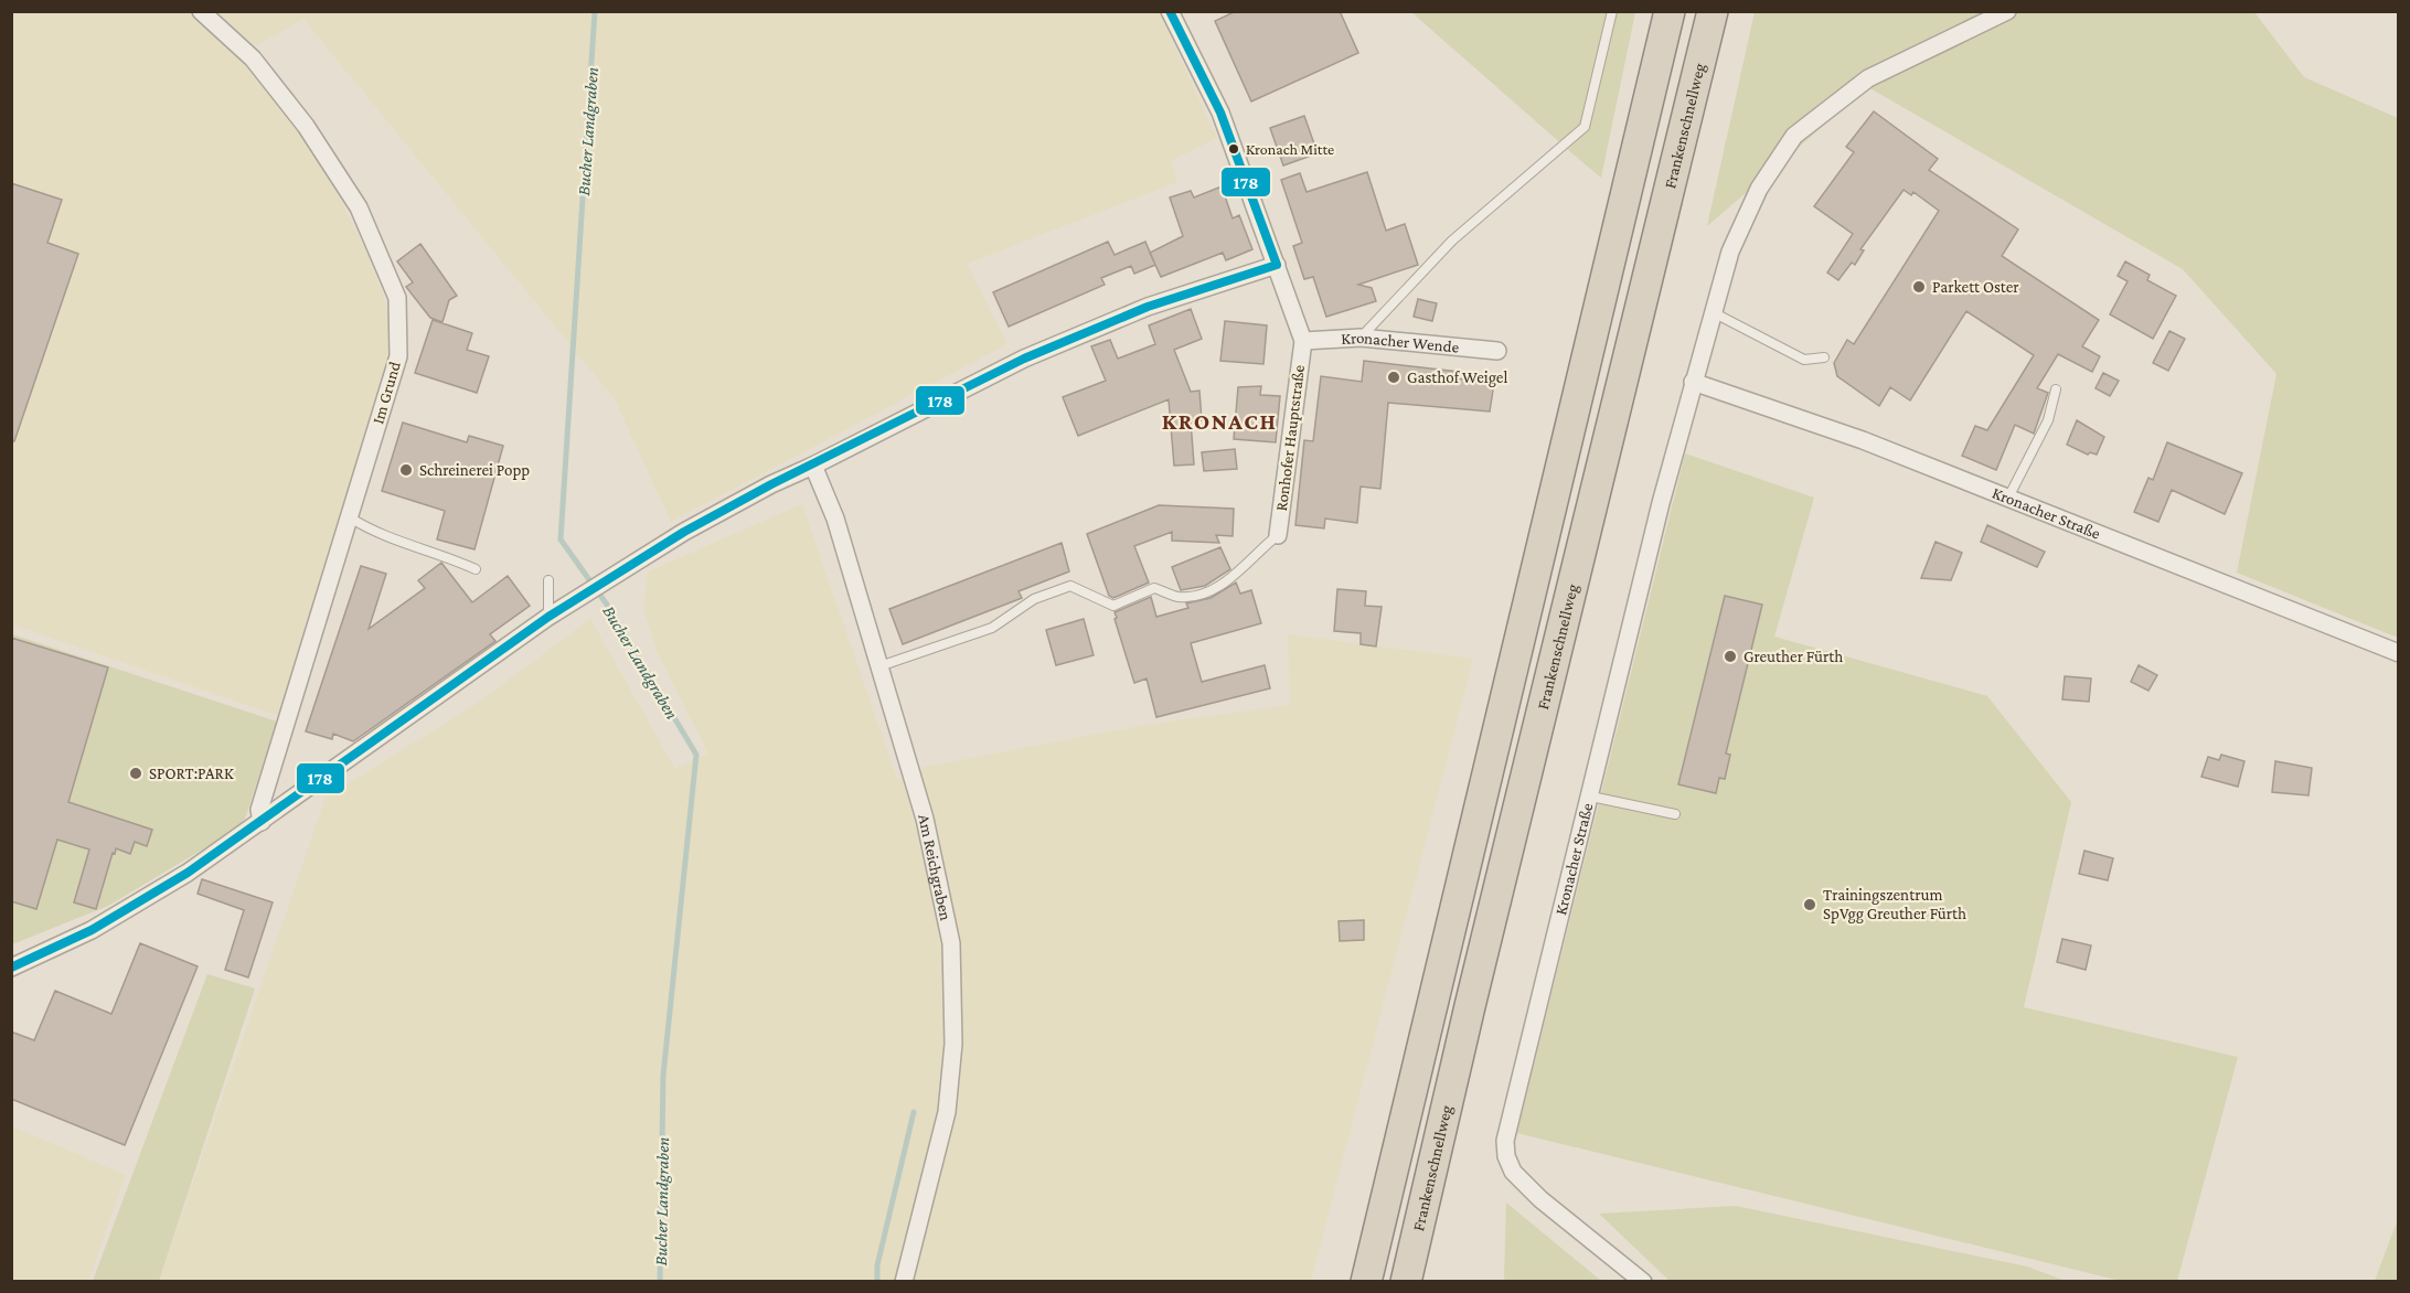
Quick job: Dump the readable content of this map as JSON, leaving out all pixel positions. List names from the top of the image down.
{
  "streets": {
    "highway": ["Frankenschnellweg"],
    "street": [
      "Kronacher Wende",
      "Im Grund",
      "Ronhofer Hauptstraße",
      "Kronacher Straße",
      "Am Reichgraben"
    ]
  },
  "crossings": [
    ["Kronacher Wende", "Ronhofer Hauptstraße"]
  ],
  "districts": ["KRONACH"],
  "water": ["Bucher Landgraben"],
  "places": [
    "Kronach Mitte",
    "Parkett Oster",
    "Gasthof Weigel",
    "Schreinerei Popp",
    "Greuther Fürth",
    "SPORT:PARK",
    "Trainingszentrum SpVgg Greuther Fürth"
  ],
  "lines": ["transit line 178"]
}
